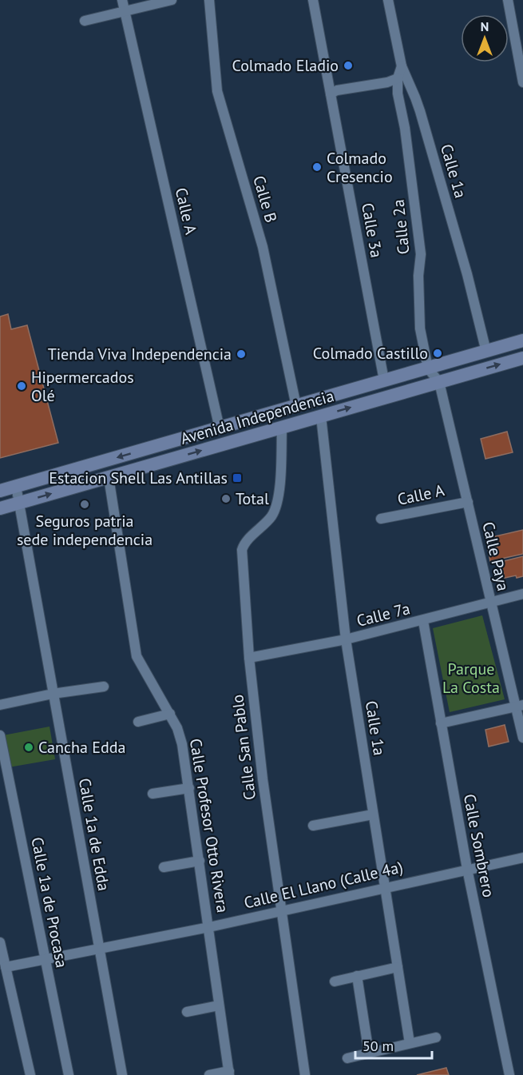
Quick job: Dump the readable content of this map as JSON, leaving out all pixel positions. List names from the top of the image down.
{
  "streets": {
    "main road": ["Avenida Independencia"],
    "street": [
      "Calle 1a",
      "Calle B",
      "Calle A",
      "Calle 2a",
      "Calle 3a",
      "Calle Paya",
      "Calle 7a",
      "Calle San Pablo",
      "Calle Profesor Otto Rivera",
      "Calle 1a de Edda",
      "Calle Sombrero",
      "Calle El Llano (Calle 4a)",
      "Calle 1a de Procasa"
    ]
  },
  "crossings": [
    ["Calle 1a", "Calle 2a"],
    ["Calle 1a", "Avenida Independencia"],
    ["Calle 1a", "Calle 7a"],
    ["Calle 1a", "Calle El Llano (Calle 4a)"],
    ["Calle B", "Avenida Independencia"],
    ["Calle A", "Avenida Independencia"],
    ["Calle A", "Calle Paya"],
    ["Calle 2a", "Avenida Independencia"],
    ["Calle 2a", "Calle Paya"],
    ["Calle 3a", "Avenida Independencia"],
    ["Avenida Independencia", "Calle Paya"],
    ["Avenida Independencia", "Calle San Pablo"],
    ["Avenida Independencia", "Calle Profesor Otto Rivera"],
    ["Avenida Independencia", "Calle 1a de Edda"],
    ["Calle Paya", "Calle 7a"],
    ["Calle 7a", "Calle San Pablo"],
    ["Calle 7a", "Calle Sombrero"],
    ["Calle San Pablo", "Calle El Llano (Calle 4a)"],
    ["Calle Profesor Otto Rivera", "Calle El Llano (Calle 4a)"],
    ["Calle 1a de Edda", "Calle El Llano (Calle 4a)"],
    ["Calle Sombrero", "Calle El Llano (Calle 4a)"],
    ["Calle El Llano (Calle 4a)", "Calle 1a de Procasa"]
  ],
  "parks": ["Parque La Costa"],
  "places": {
    "other": [
      "Colmado Eladio",
      "Colmado Cresencio",
      "Colmado Castillo",
      "Tienda Viva Independencia",
      "Hipermercados Olé",
      "Total",
      "Seguros patria sede independencia",
      "Cancha Edda"
    ],
    "transit": ["Estacion Shell Las Antillas"]
  },
  "scale_bar": "50 m",
  "north": "top"
}
